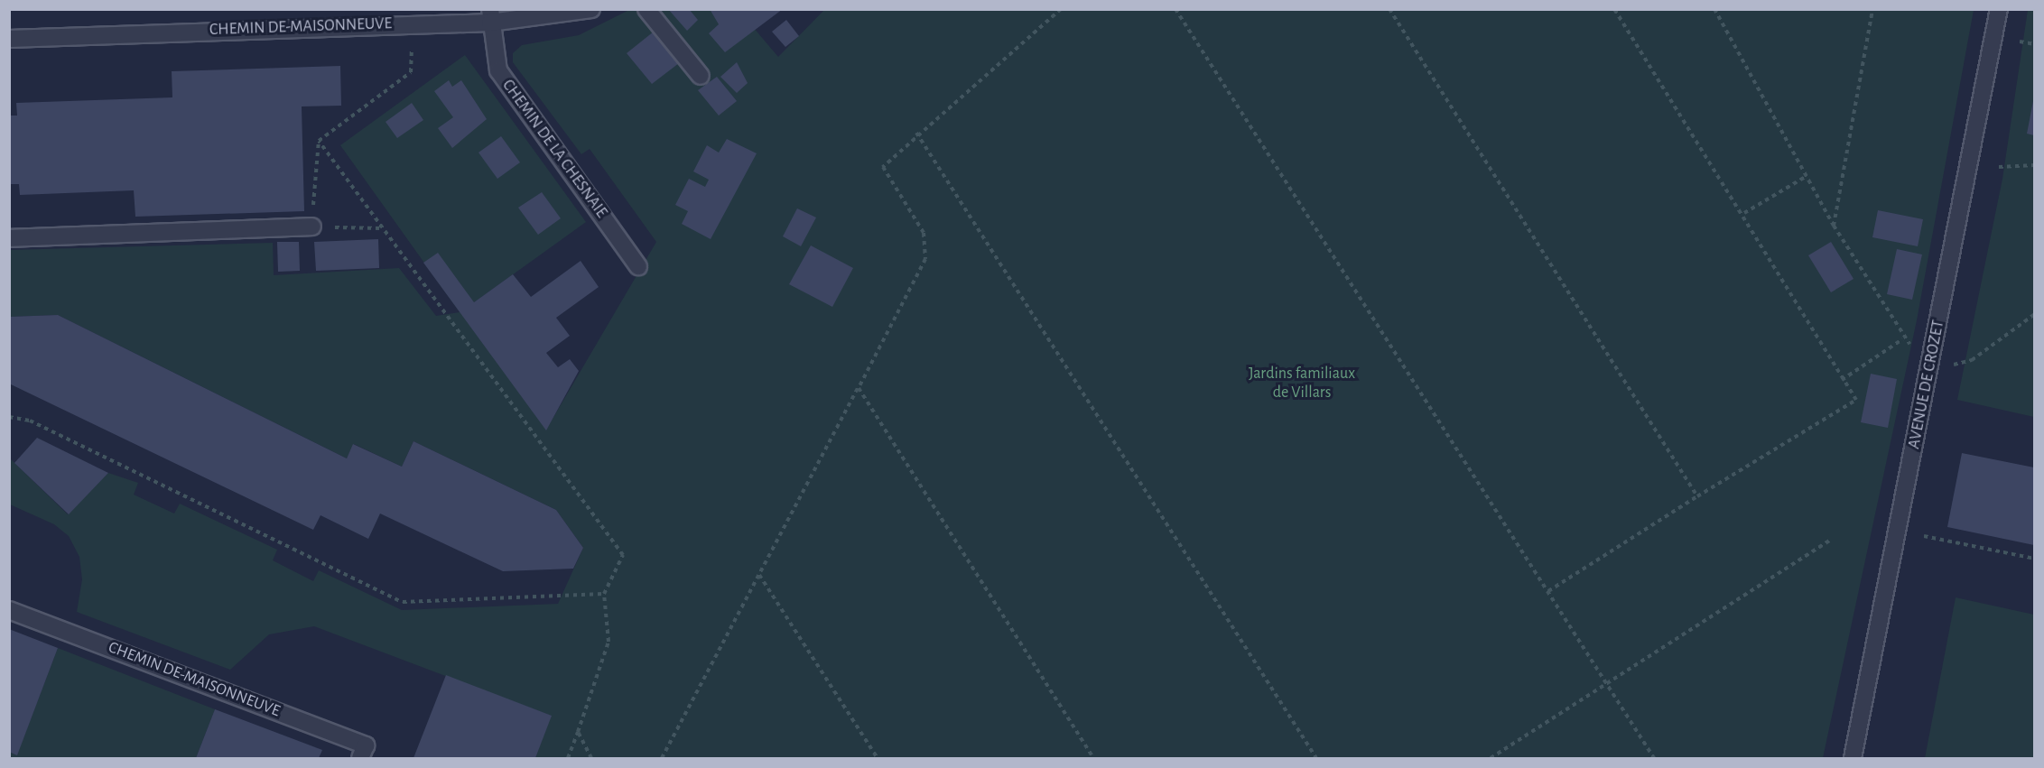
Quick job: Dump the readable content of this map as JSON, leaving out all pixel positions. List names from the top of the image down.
{
  "streets": {
    "street": ["CHEMIN DE-MAISONNEUVE", "CHEMIN DE LA CHESNAIE", "AVENUE DE CROZET"]
  },
  "crossings": [
    ["CHEMIN DE-MAISONNEUVE", "CHEMIN DE LA CHESNAIE"]
  ],
  "parks": ["Jardins familiaux de Villars"]
}
